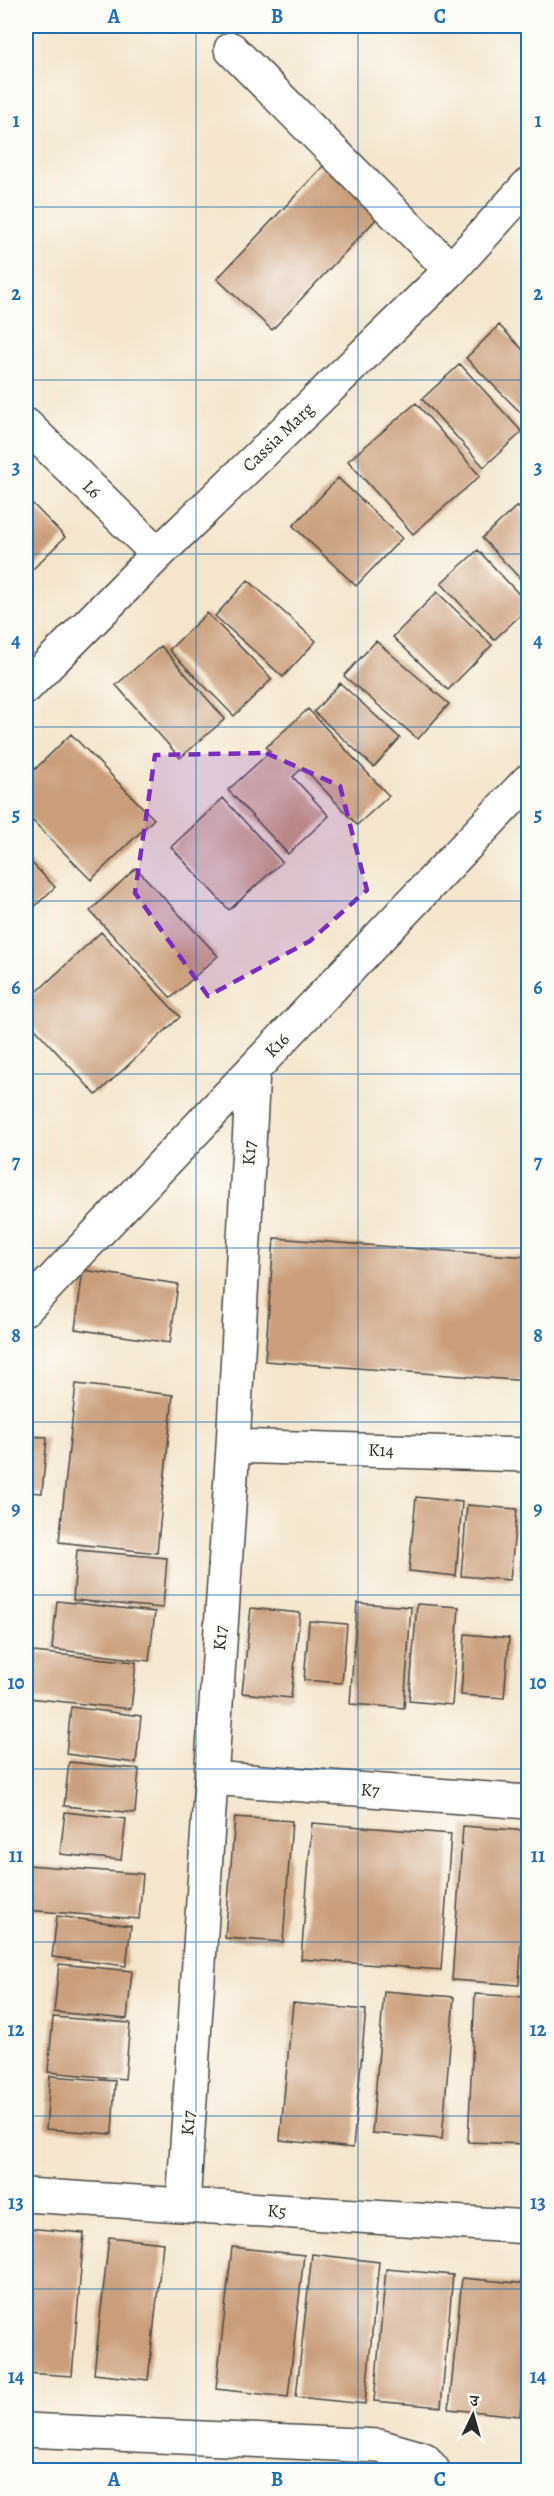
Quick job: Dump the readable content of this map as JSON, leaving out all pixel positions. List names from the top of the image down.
{
  "streets": {
    "street": [
      "Cassia Marg",
      "L6",
      "K16",
      "K17",
      "K14",
      "K7",
      "K5"
    ]
  },
  "crossings": [
    ["Cassia Marg", "L6"],
    ["K16", "K17"],
    ["K17", "K14"],
    ["K17", "K7"],
    ["K17", "K5"]
  ],
  "north": "top",
  "grid": {
    "columns": ["A", "B", "C"],
    "rows": [
      "1",
      "2",
      "3",
      "4",
      "5",
      "6",
      "7",
      "8",
      "9",
      "10",
      "11",
      "12",
      "13",
      "14"
    ]
  }
}
